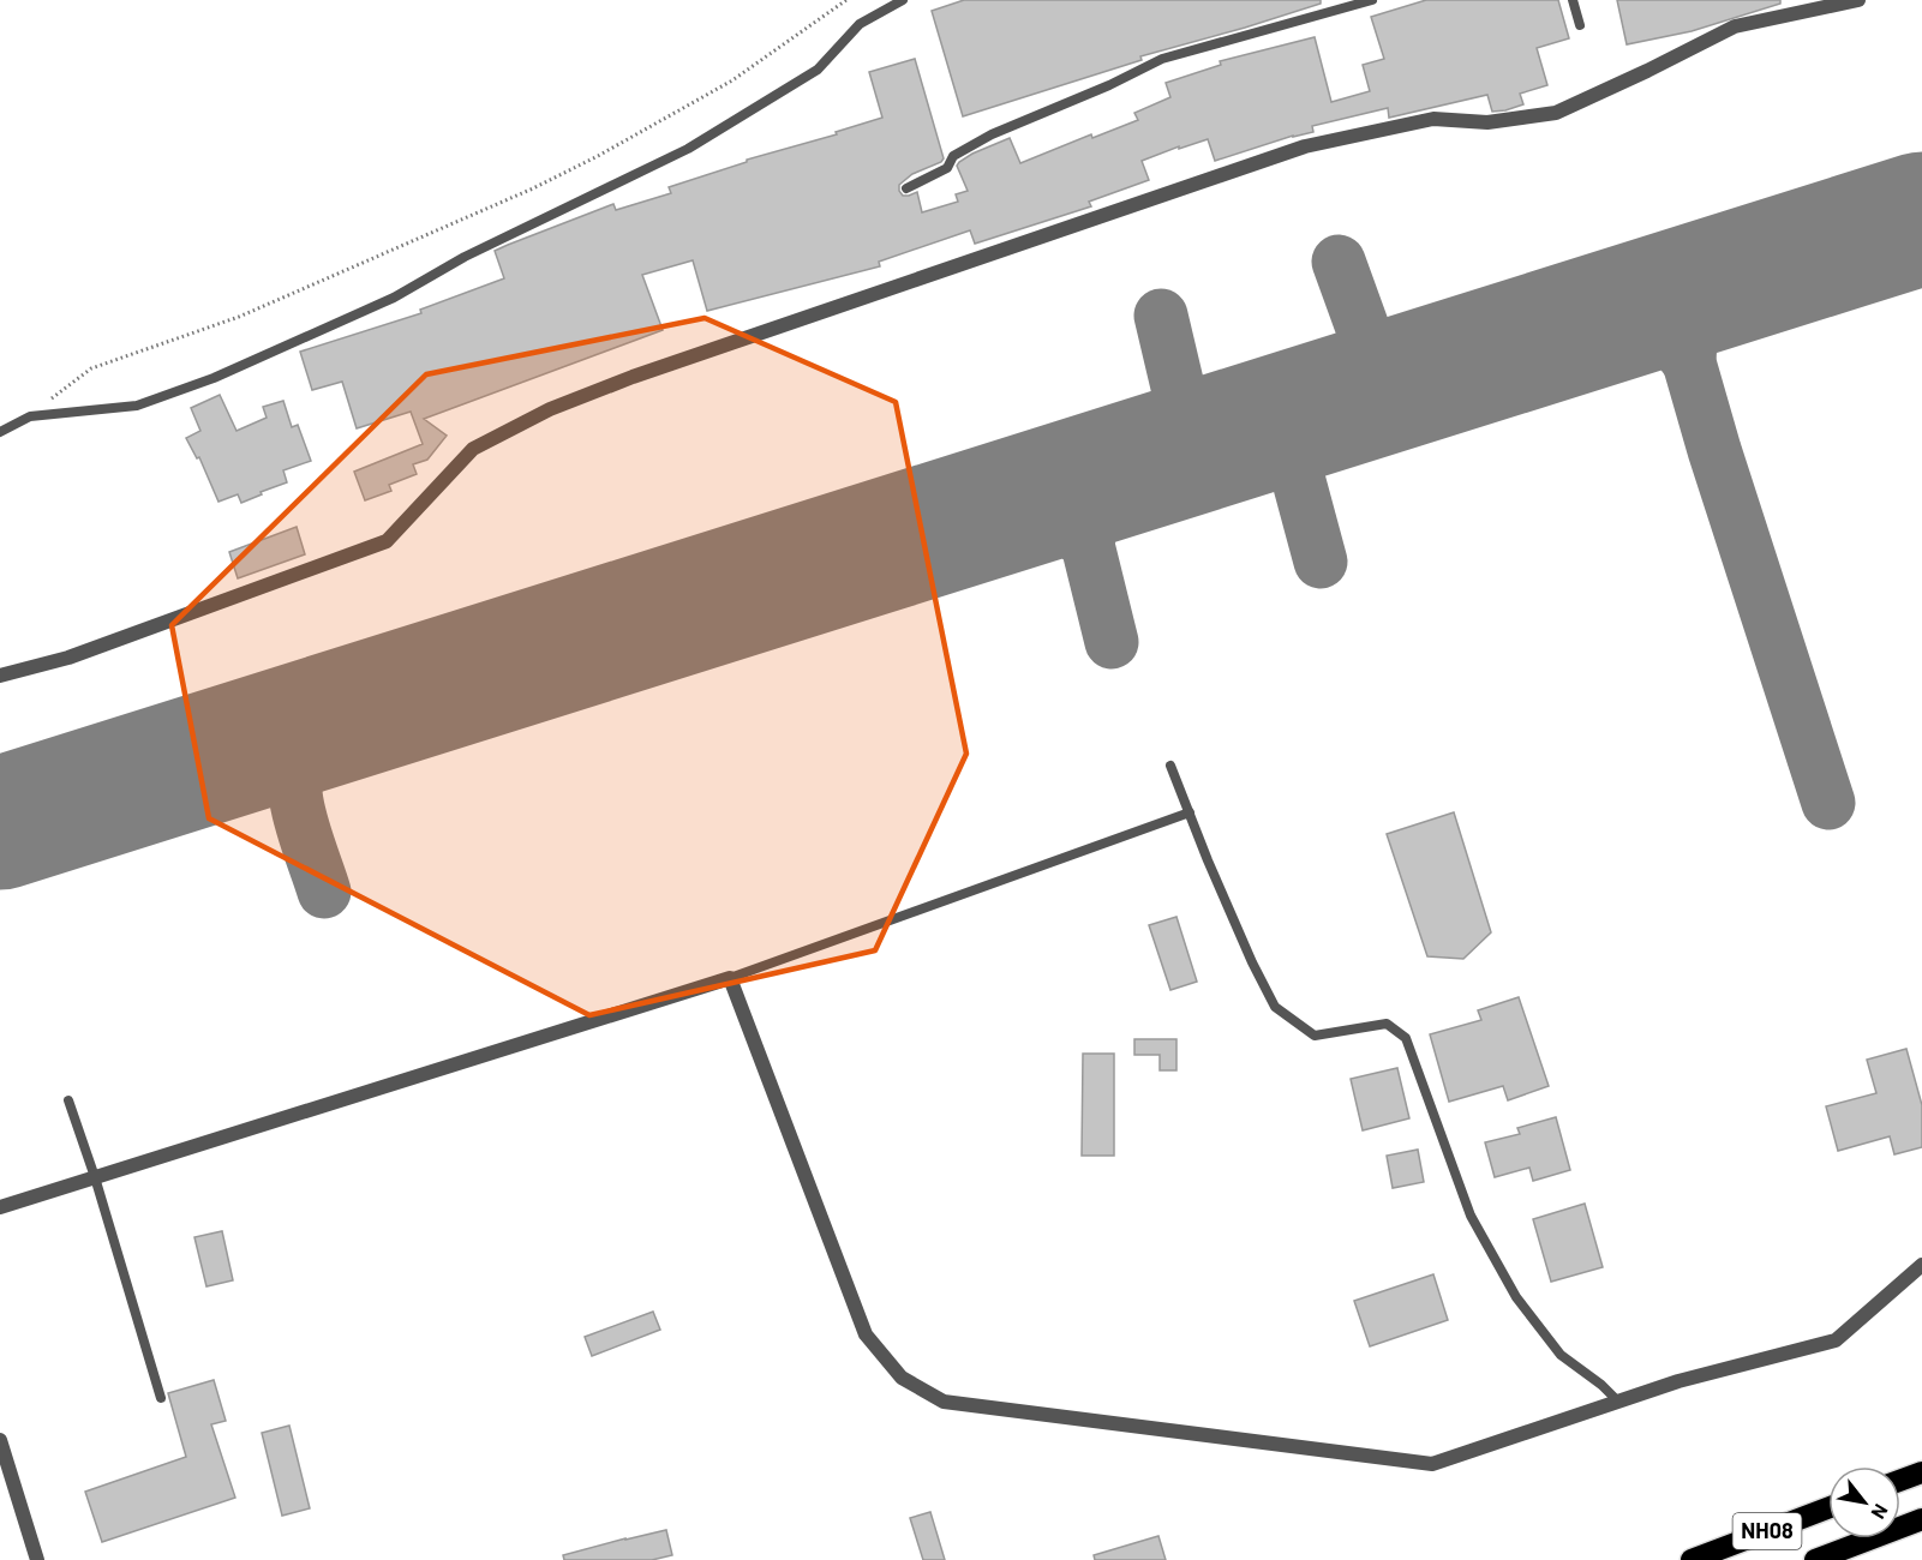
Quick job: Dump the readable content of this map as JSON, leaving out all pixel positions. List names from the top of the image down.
{
  "streets": {
    "highway": ["NH08"]
  },
  "north": "bottom right"
}
